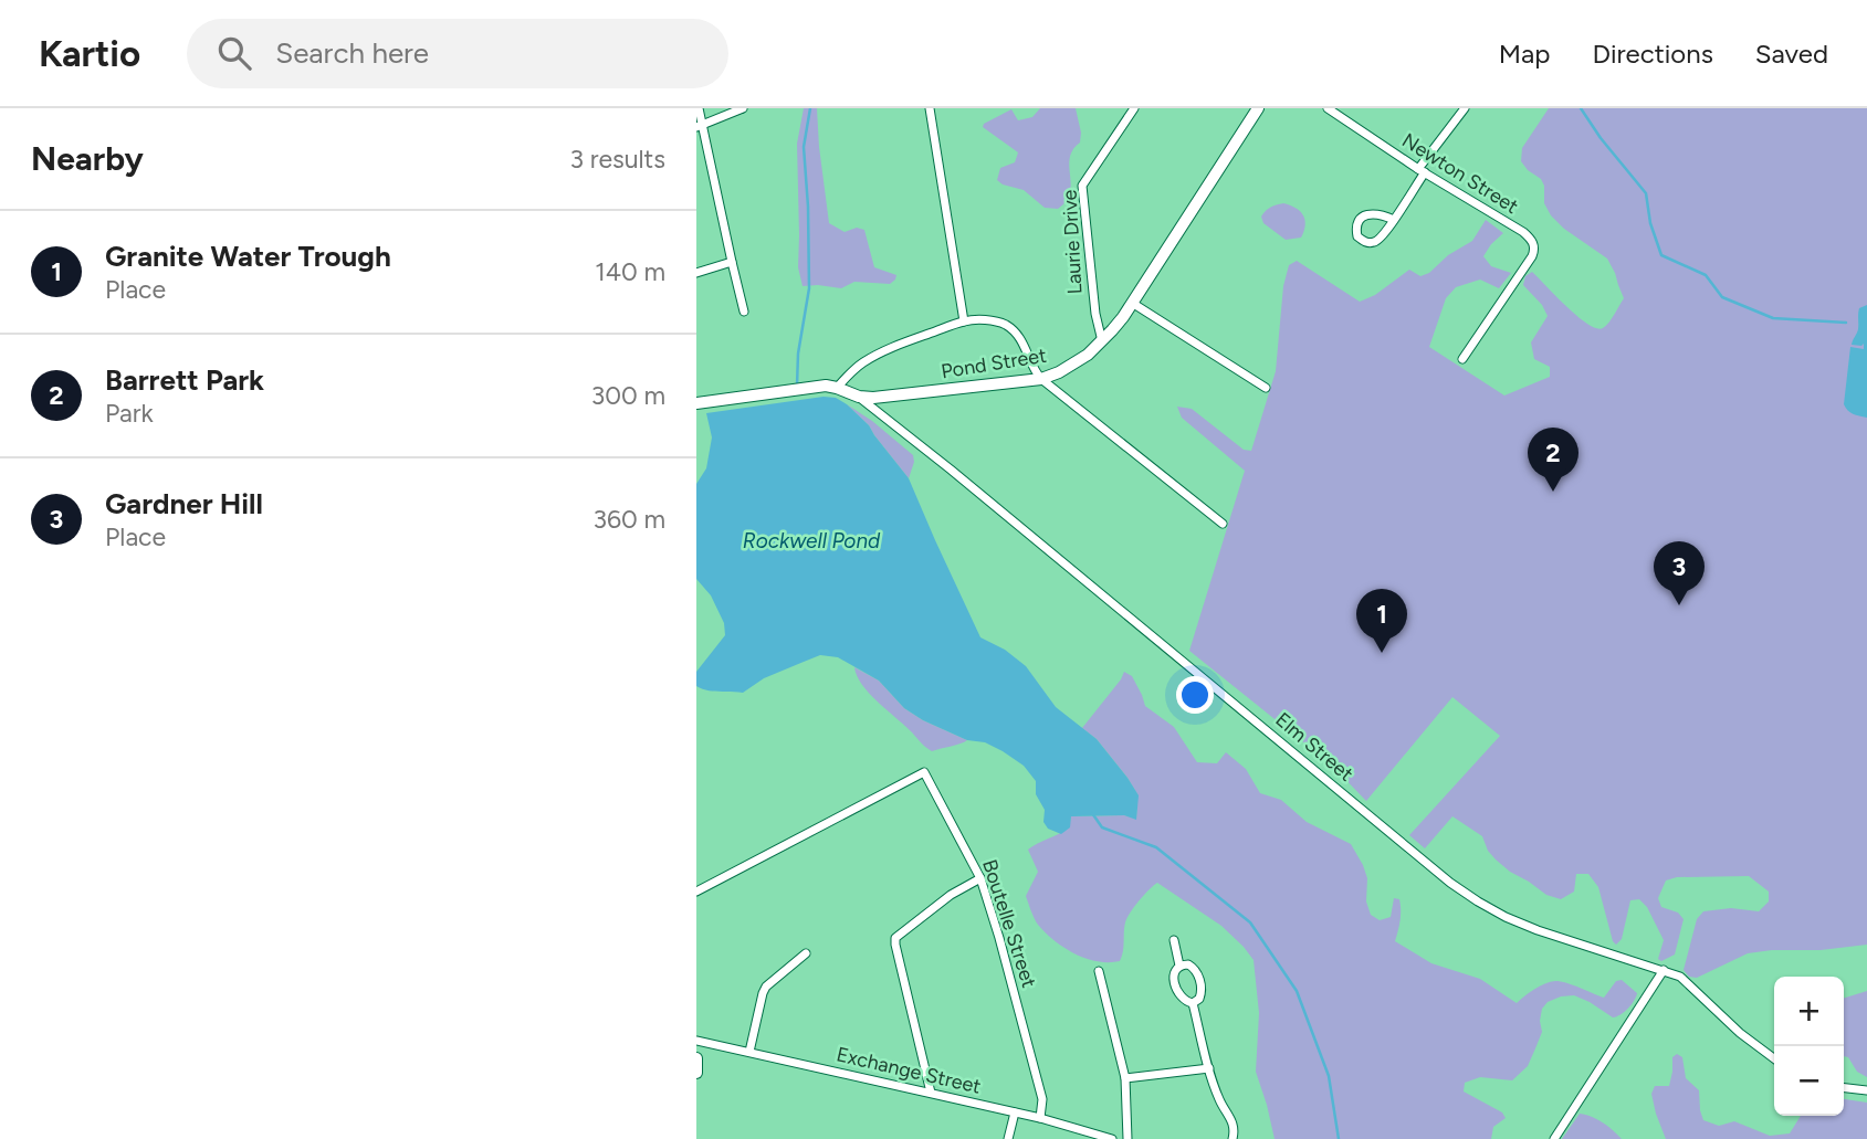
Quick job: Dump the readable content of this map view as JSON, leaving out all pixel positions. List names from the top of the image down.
{
  "streets": {
    "street": [
      "Newton Street",
      "Laurie Drive",
      "Pond Street",
      "Elm Street",
      "Boutelle Street",
      "Exchange Street"
    ]
  },
  "crossings": [
    ["Laurie Drive", "Pond Street"],
    ["Pond Street", "Elm Street"],
    ["Boutelle Street", "Exchange Street"]
  ],
  "water": ["Rockwell Pond"],
  "page": {
    "header": "Kartio",
    "search": "Search here",
    "nav": ["Map", "Directions", "Saved"],
    "heading": ["Nearby", "3 results"],
    "list": [
      {
        "mark": "1",
        "name": "Granite Water Trough",
        "note": "Place",
        "value": "140 m"
      },
      {
        "mark": "2",
        "name": "Barrett Park",
        "note": "Park",
        "value": "300 m"
      },
      {
        "mark": "3",
        "name": "Gardner Hill",
        "note": "Place",
        "value": "360 m"
      }
    ],
    "pins": ["2", "3", "1"],
    "map_buttons": ["+", "−"]
  }
}
